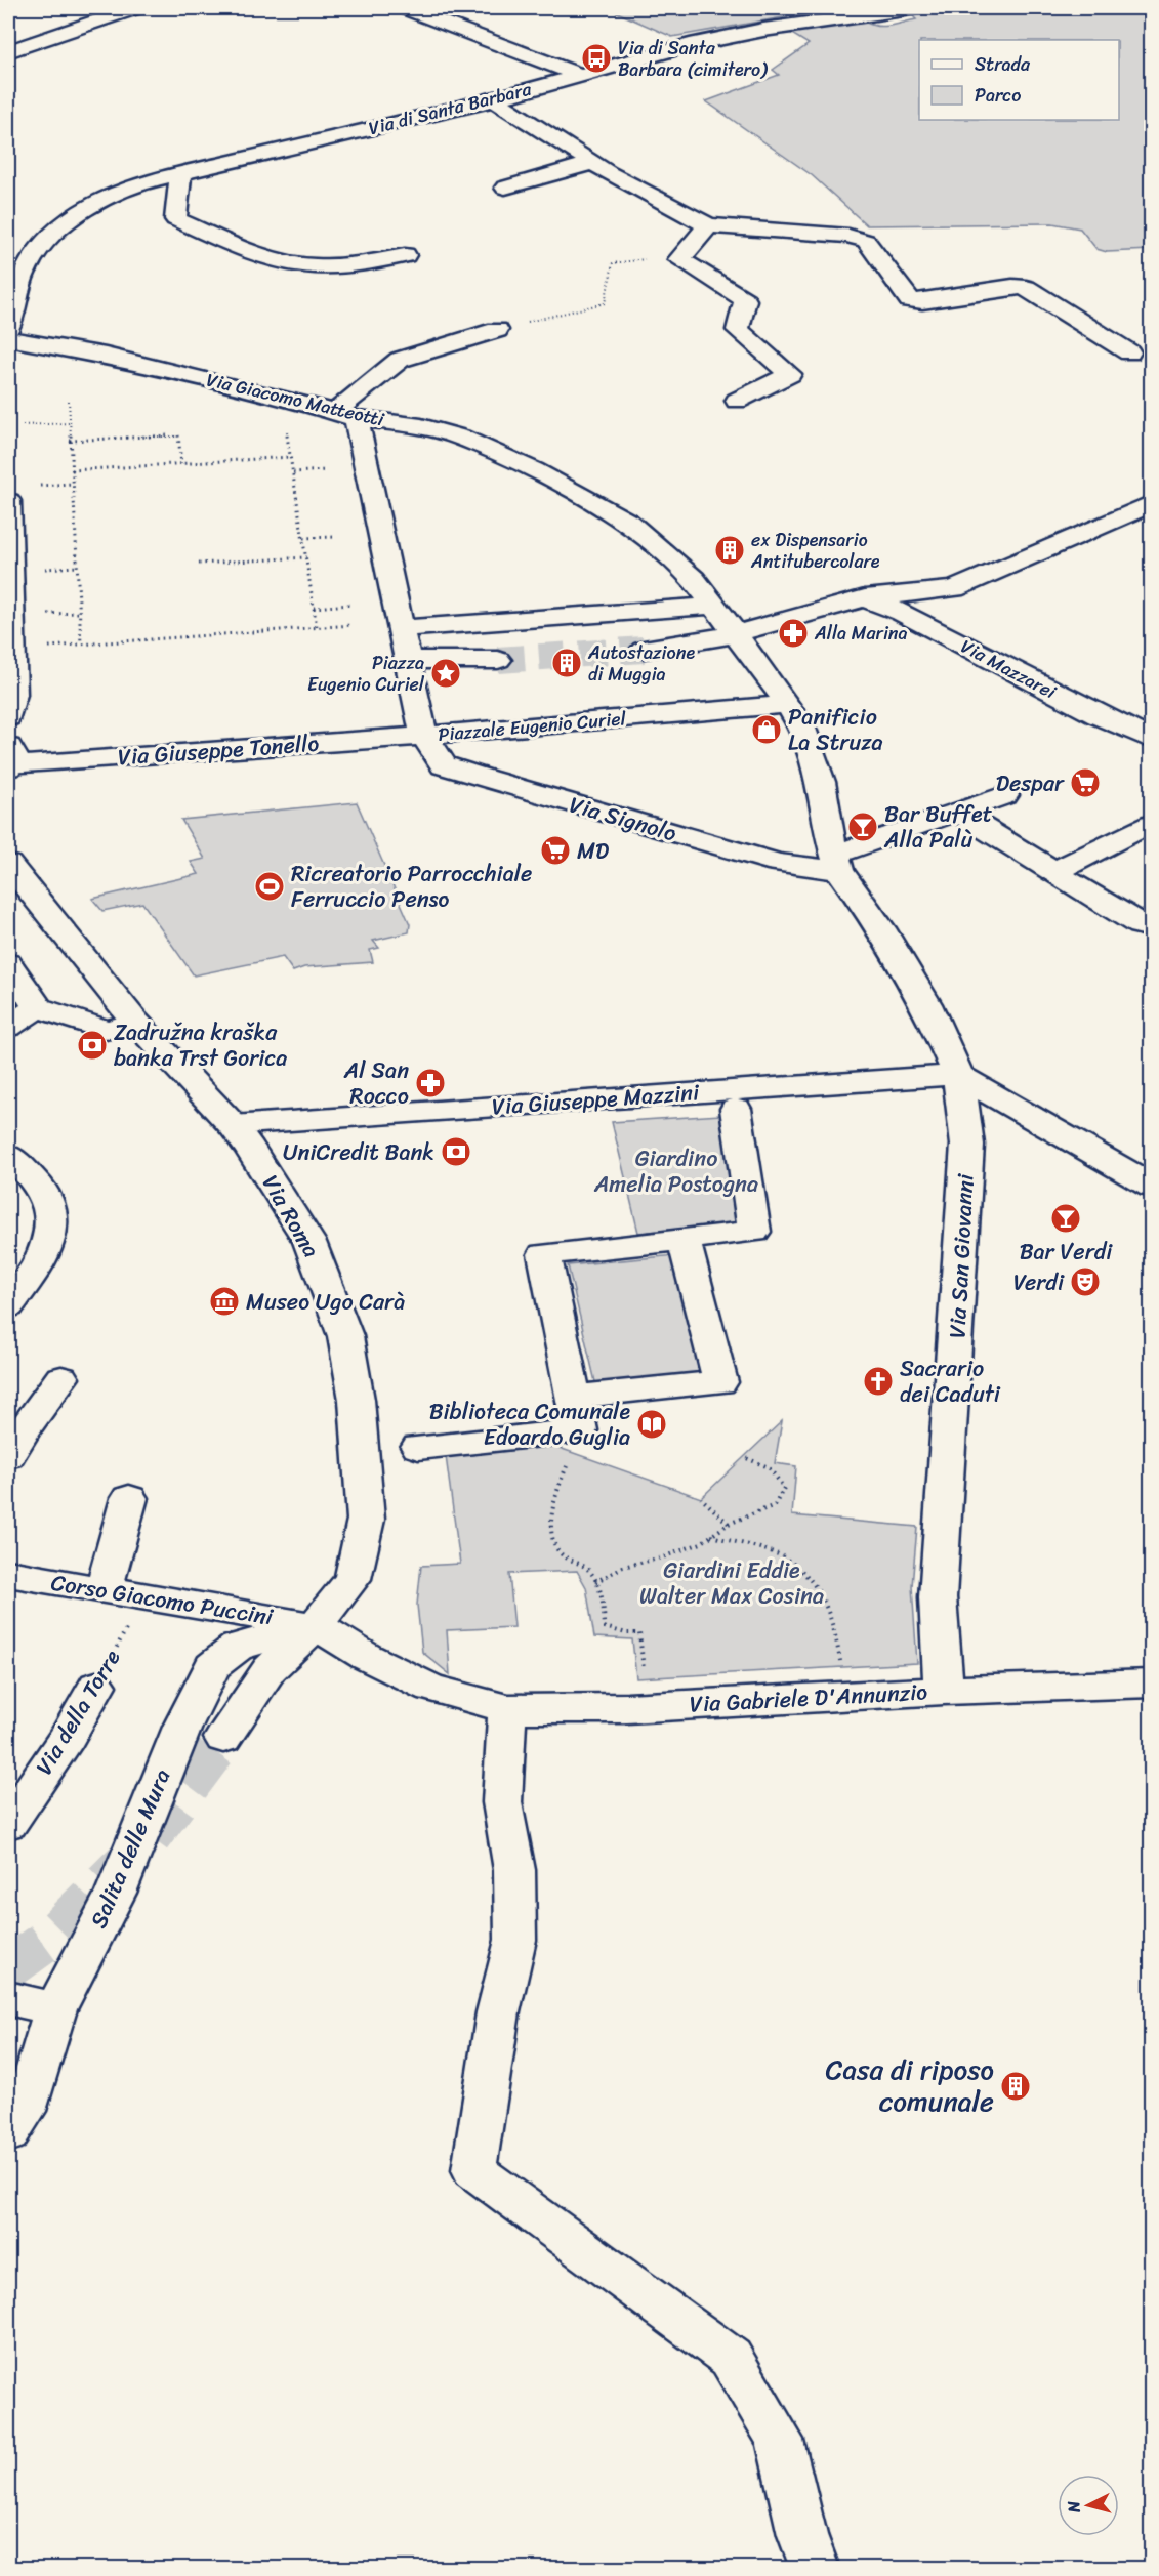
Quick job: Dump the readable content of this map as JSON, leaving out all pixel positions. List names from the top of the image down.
{
  "streets": {
    "street": [
      "Via di Santa Barbara",
      "Via Giacomo Matteotti",
      "Via Mazzarei",
      "Piazzale Eugenio Curiel",
      "Via Giuseppe Tonello",
      "Via Signolo",
      "Via Giuseppe Mazzini",
      "Via Roma",
      "Via San Giovanni",
      "Corso Giacomo Puccini",
      "Via Gabriele D'Annunzio",
      "Via della Torre",
      "Salita delle Mura"
    ]
  },
  "crossings": [
    ["Via Giacomo Matteotti", "Piazzale Eugenio Curiel"],
    ["Via Giacomo Matteotti", "Via San Giovanni"],
    ["Piazzale Eugenio Curiel", "Via Giuseppe Tonello"],
    ["Piazzale Eugenio Curiel", "Via Signolo"],
    ["Piazzale Eugenio Curiel", "Via San Giovanni"],
    ["Via Giuseppe Tonello", "Via Signolo"],
    ["Via Signolo", "Via San Giovanni"],
    ["Via Giuseppe Mazzini", "Via Roma"],
    ["Via Giuseppe Mazzini", "Via San Giovanni"],
    ["Via Roma", "Corso Giacomo Puccini"],
    ["Via Roma", "Salita delle Mura"],
    ["Via San Giovanni", "Via Gabriele D'Annunzio"],
    ["Corso Giacomo Puccini", "Via della Torre"],
    ["Corso Giacomo Puccini", "Salita delle Mura"]
  ],
  "parks": ["Giardino Amelia Postogna", "Giardini Eddie Walter Max Cosina"],
  "places": {
    "bus stop": ["Via di Santa Barbara (cimitero)"],
    "building": ["ex Dispensario Antitubercolare", "Autostazione di Muggia", "Casa di riposo comunale"],
    "pharmacy": ["Alla Marina", "Al San Rocco"],
    "place": ["Piazza Eugenio Curiel"],
    "shop": ["Panificio La Struza"],
    "supermarket": ["Despar", "MD"],
    "bar": ["Bar Buffet Alla Palù", "Bar Verdi"],
    "sports": ["Ricreatorio Parrocchiale Ferruccio Penso"],
    "bank": ["Zadružna kraška banka Trst Gorica", "UniCredit Bank"],
    "theatre": ["Verdi"],
    "museum": ["Museo Ugo Carà"],
    "church": ["Sacrario dei Caduti"],
    "library": ["Biblioteca Comunale Edoardo Guglia"]
  },
  "legend": ["Strada", "Parco"],
  "north": "left"
}
